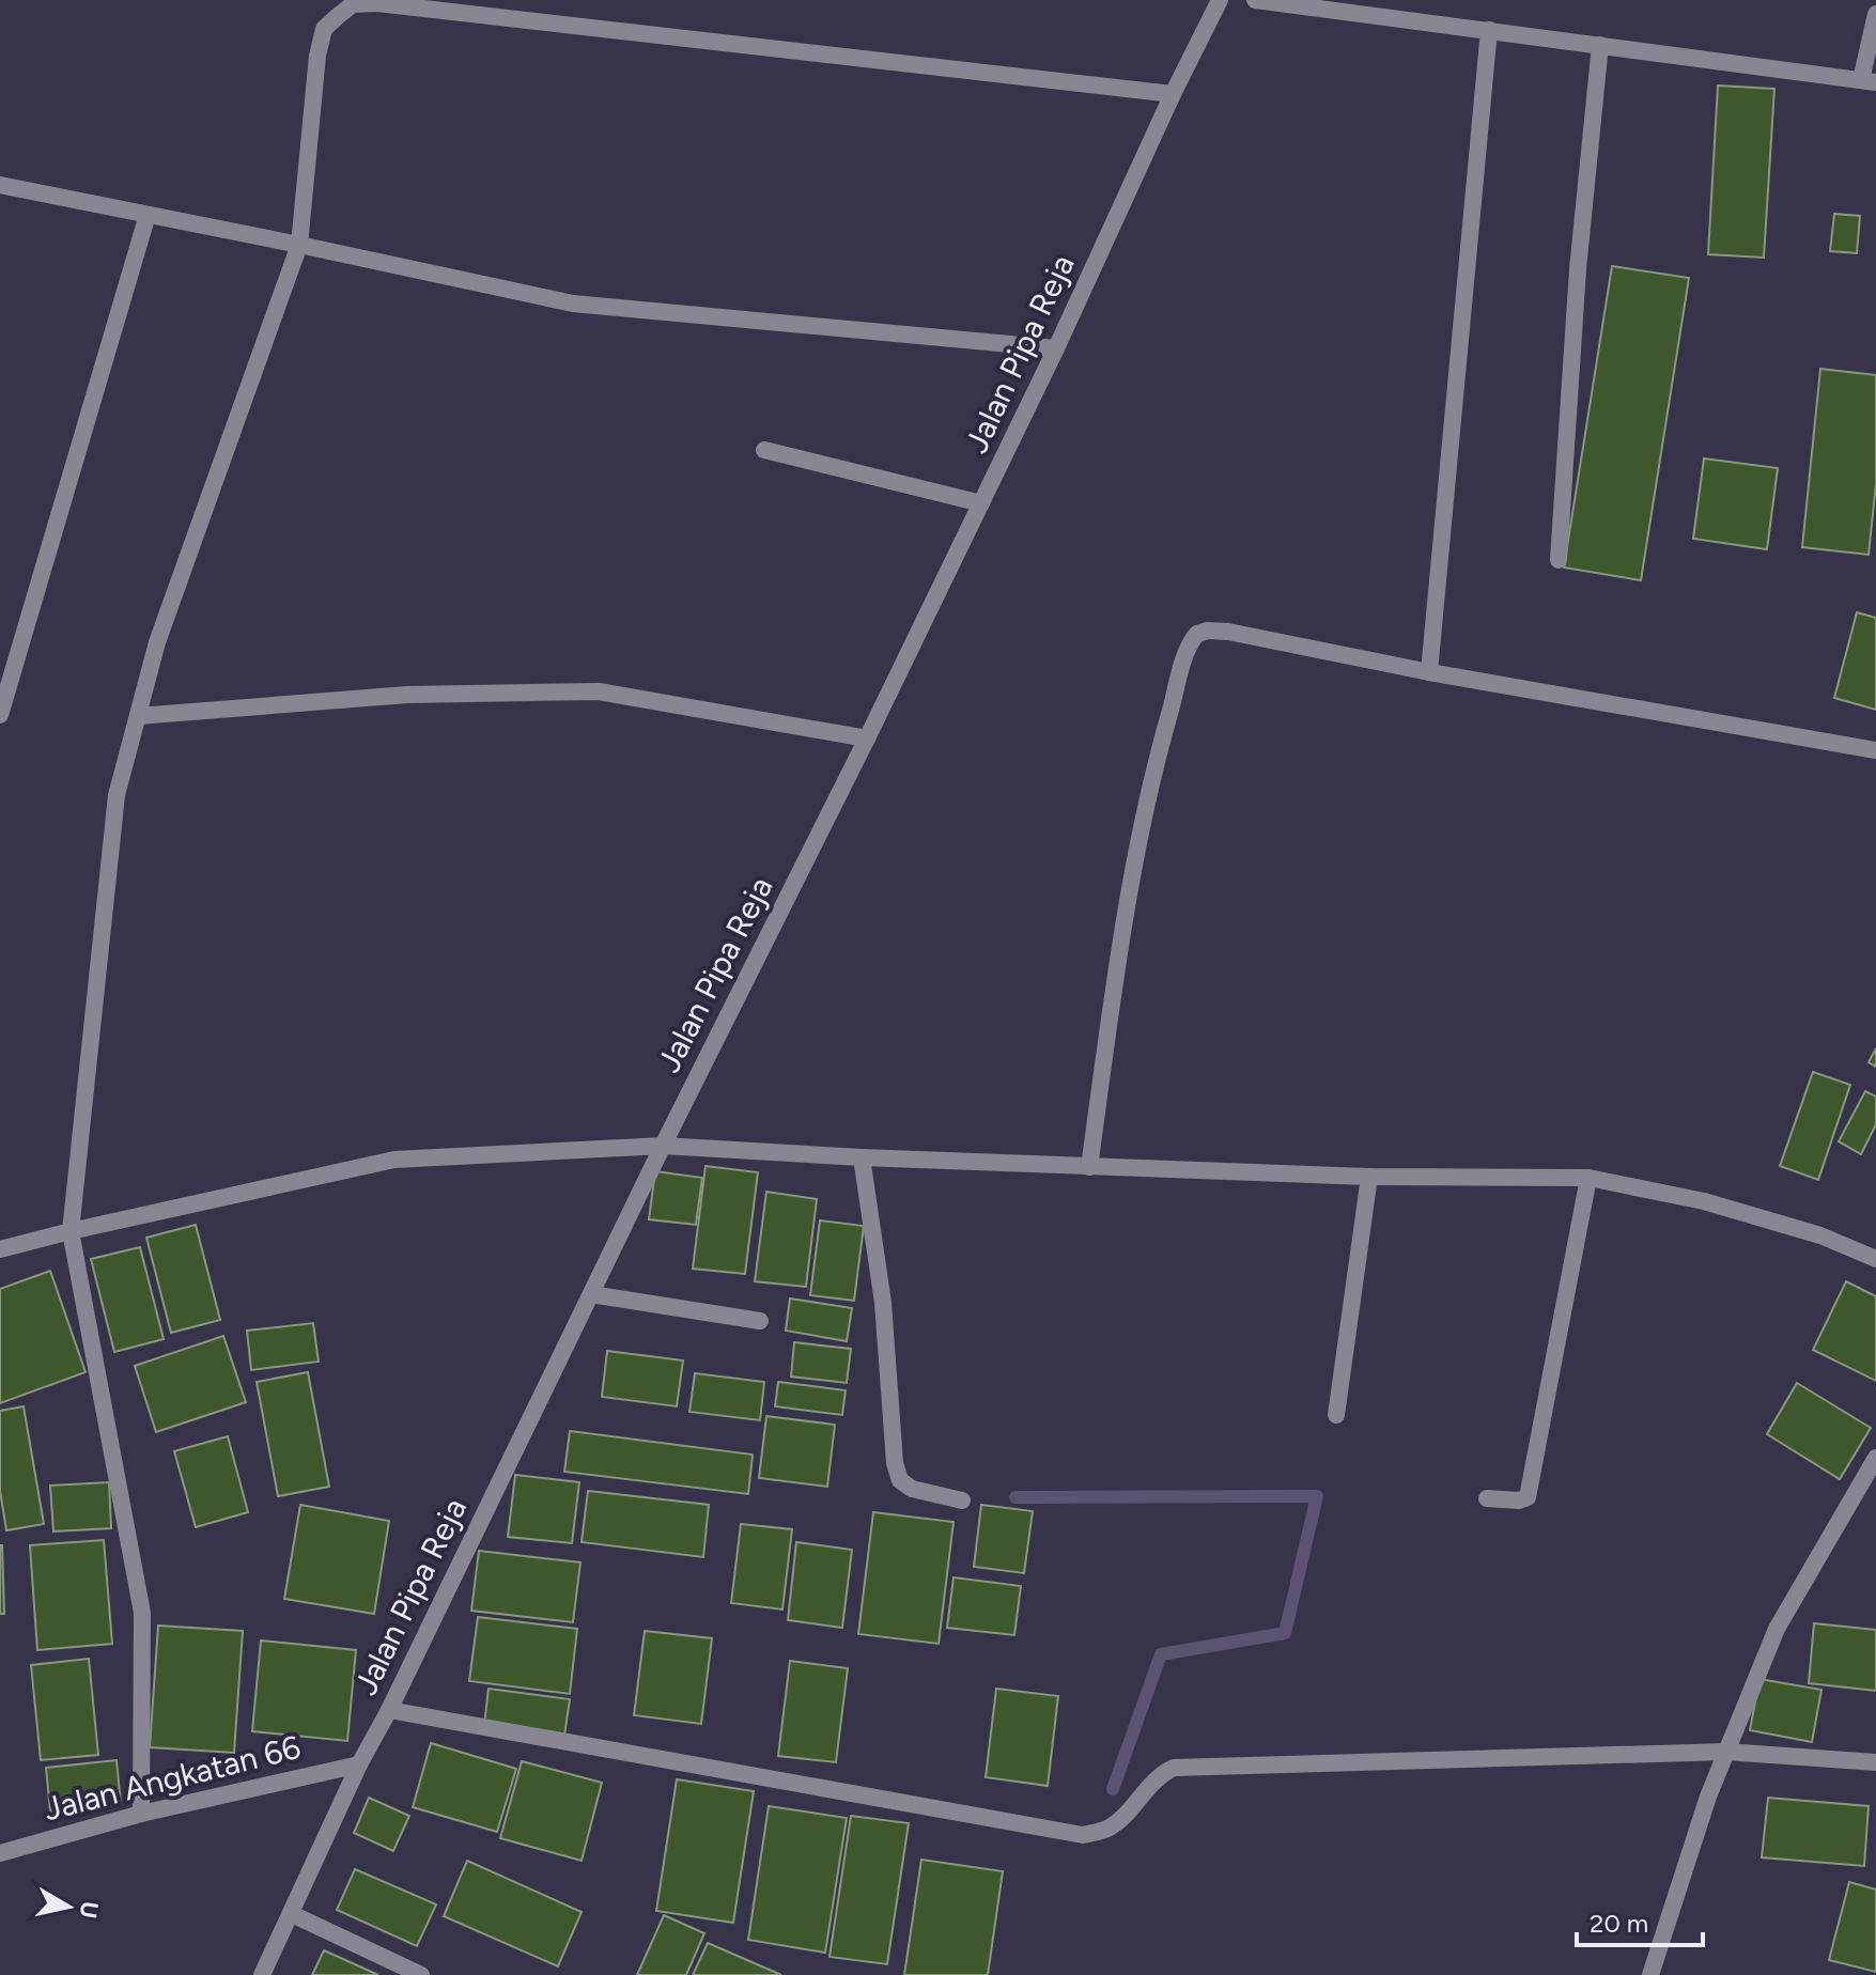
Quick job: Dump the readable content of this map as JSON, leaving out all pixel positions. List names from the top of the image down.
{
  "streets": {
    "street": ["Jalan Pipa Reja", "Jalan Angkatan 66"]
  },
  "crossings": [
    ["Jalan Pipa Reja", "Jalan Angkatan 66"]
  ],
  "scale_bar": "20 m",
  "north": "right"
}
